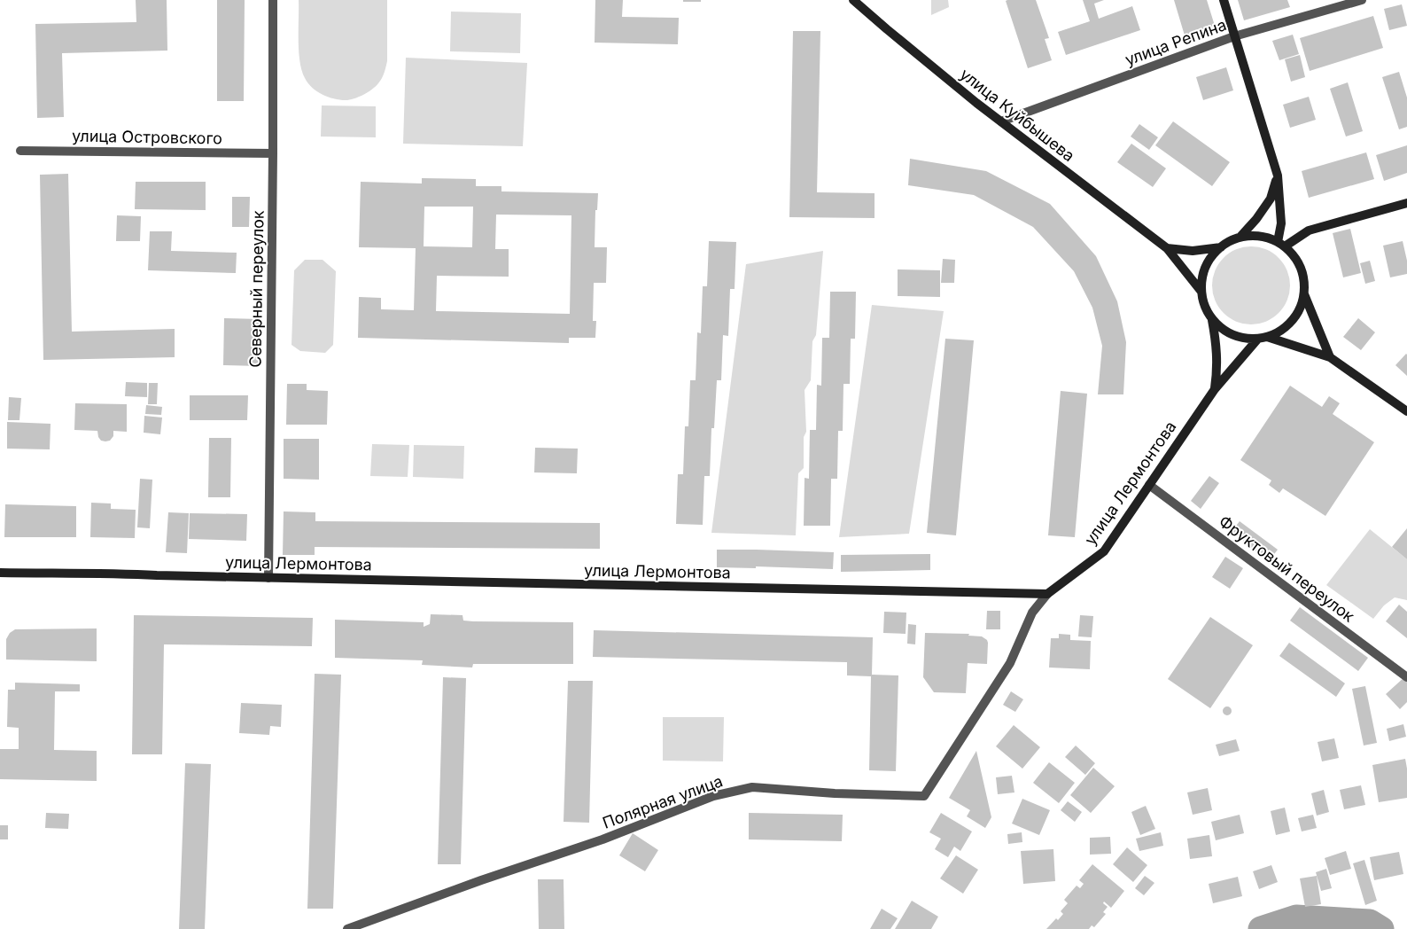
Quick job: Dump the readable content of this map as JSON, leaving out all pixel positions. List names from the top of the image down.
{
  "streets": {
    "main road": ["улица Куйбышева", "улица Лермонтова"],
    "street": [
      "улица Репина",
      "улица Островского",
      "Северный переулок",
      "Фруктовый переулок",
      "Полярная улица"
    ]
  },
  "crossings": [
    ["улица Репина", "улица Куйбышева"],
    ["улица Куйбышева", "улица Лермонтова"],
    ["улица Островского", "Северный переулок"],
    ["Северный переулок", "улица Лермонтова"],
    ["улица Лермонтова", "Фруктовый переулок"],
    ["улица Лермонтова", "Полярная улица"]
  ]
}
